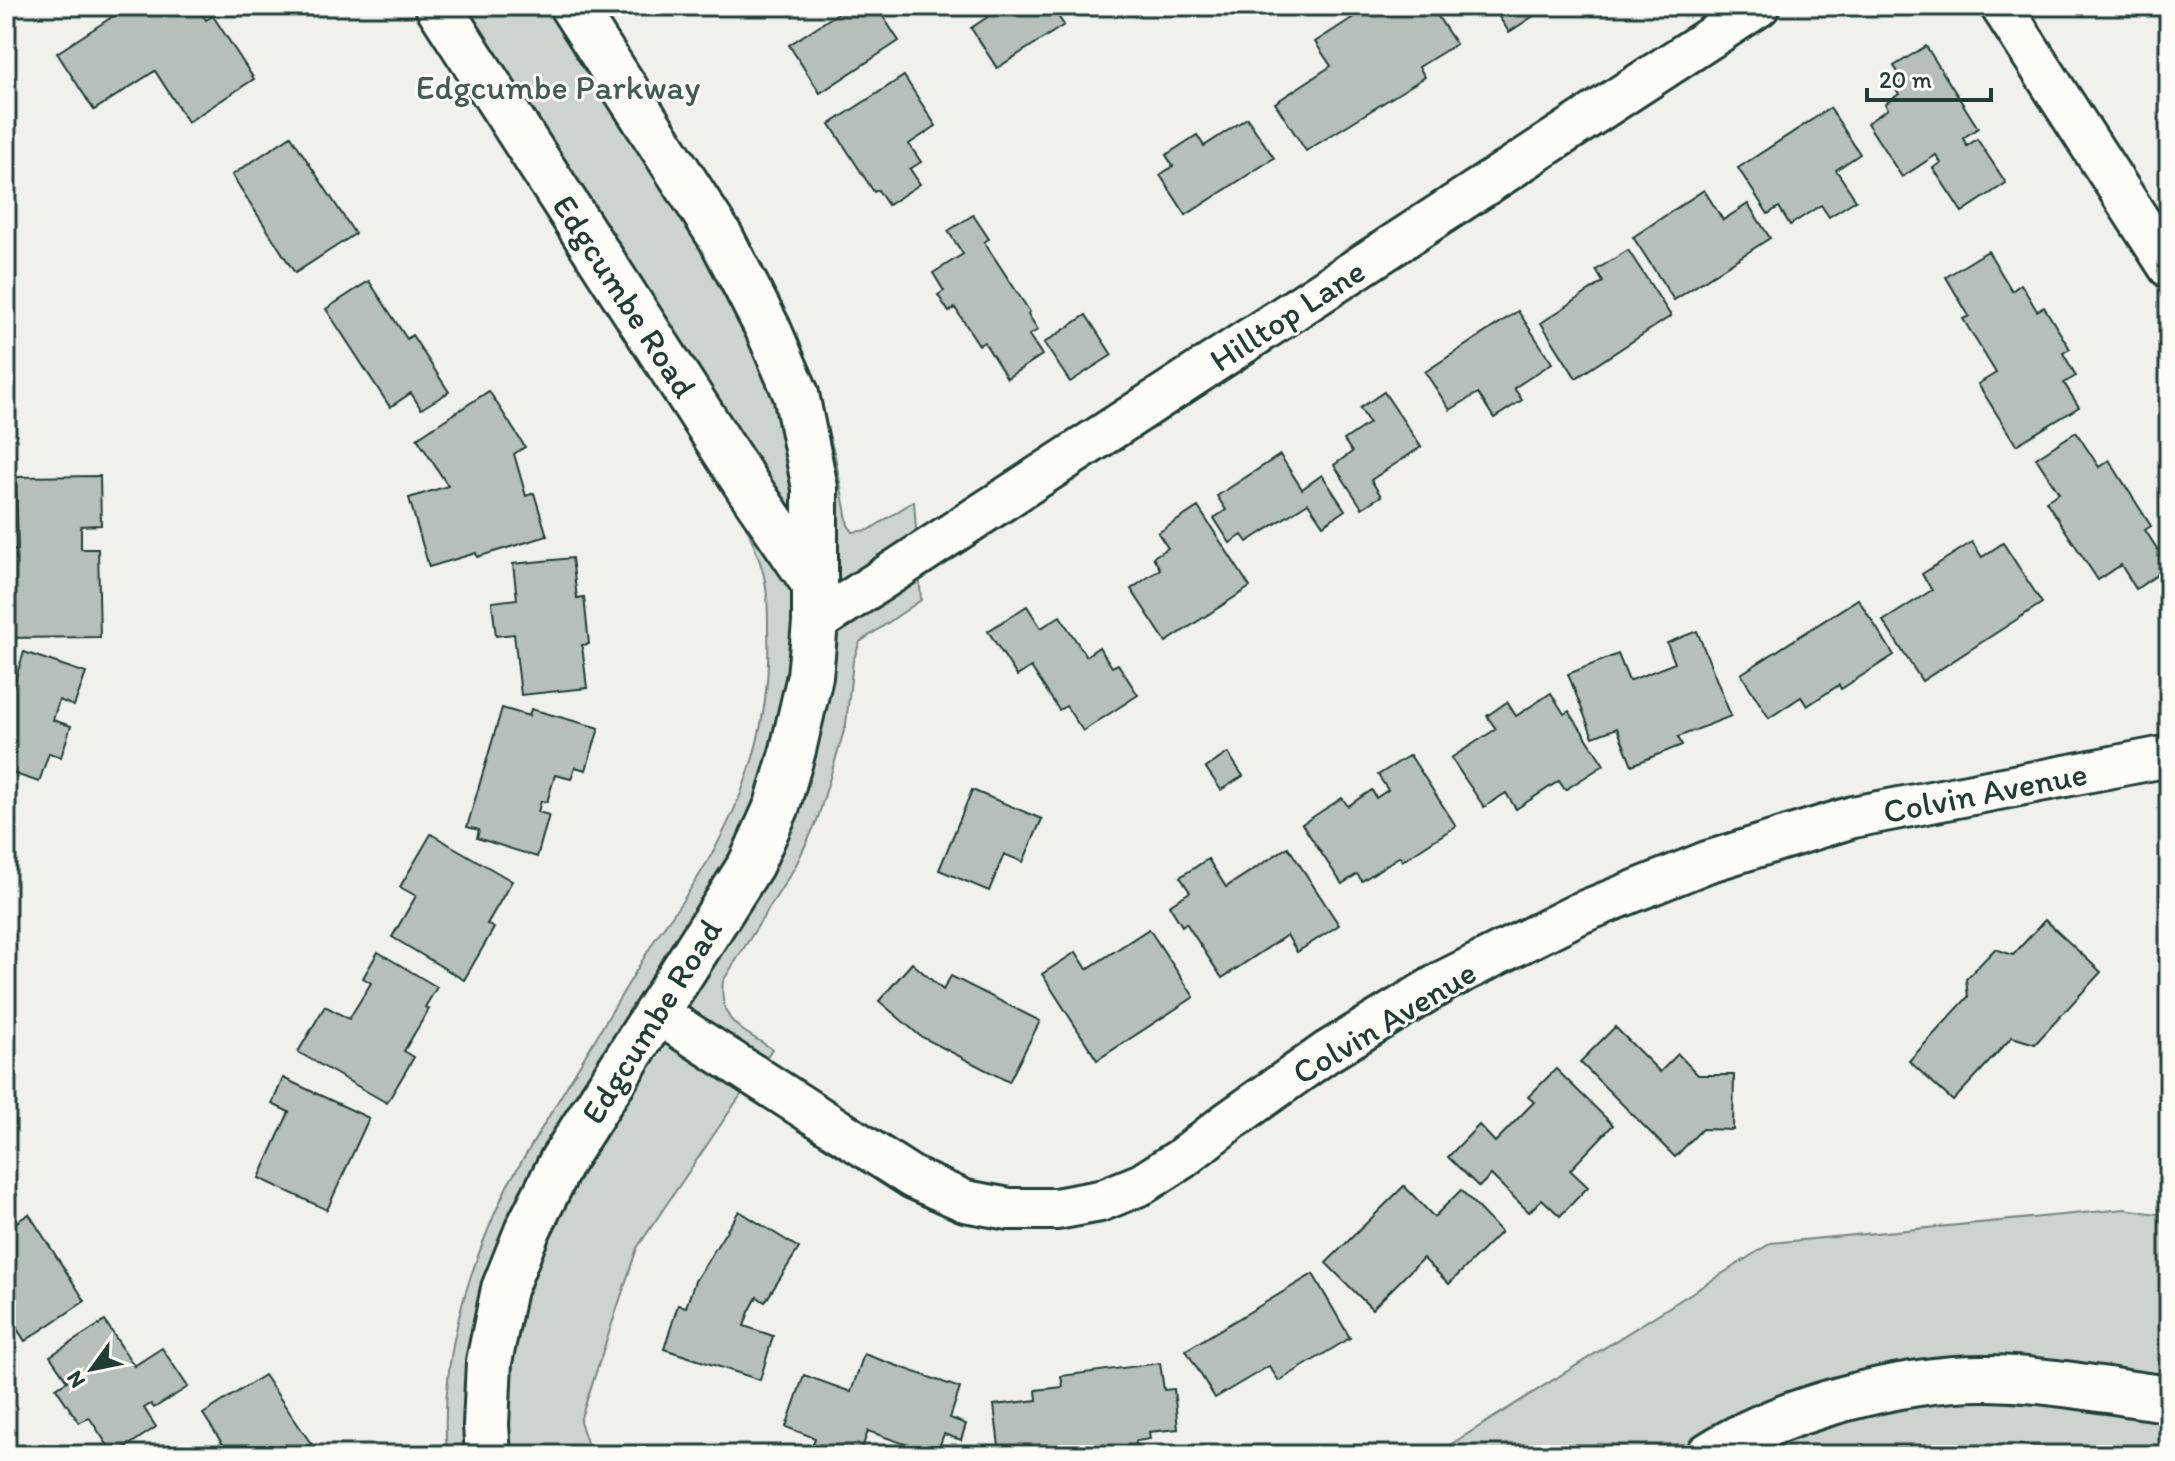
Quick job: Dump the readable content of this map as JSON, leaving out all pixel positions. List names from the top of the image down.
{
  "streets": {
    "street": ["Edgcumbe Road", "Hilltop Lane", "Colvin Avenue"]
  },
  "crossings": [
    ["Edgcumbe Road", "Hilltop Lane"],
    ["Edgcumbe Road", "Colvin Avenue"]
  ],
  "parks": ["Edgcumbe Parkway"],
  "scale_bar": "20 m",
  "north": "bottom left"
}
